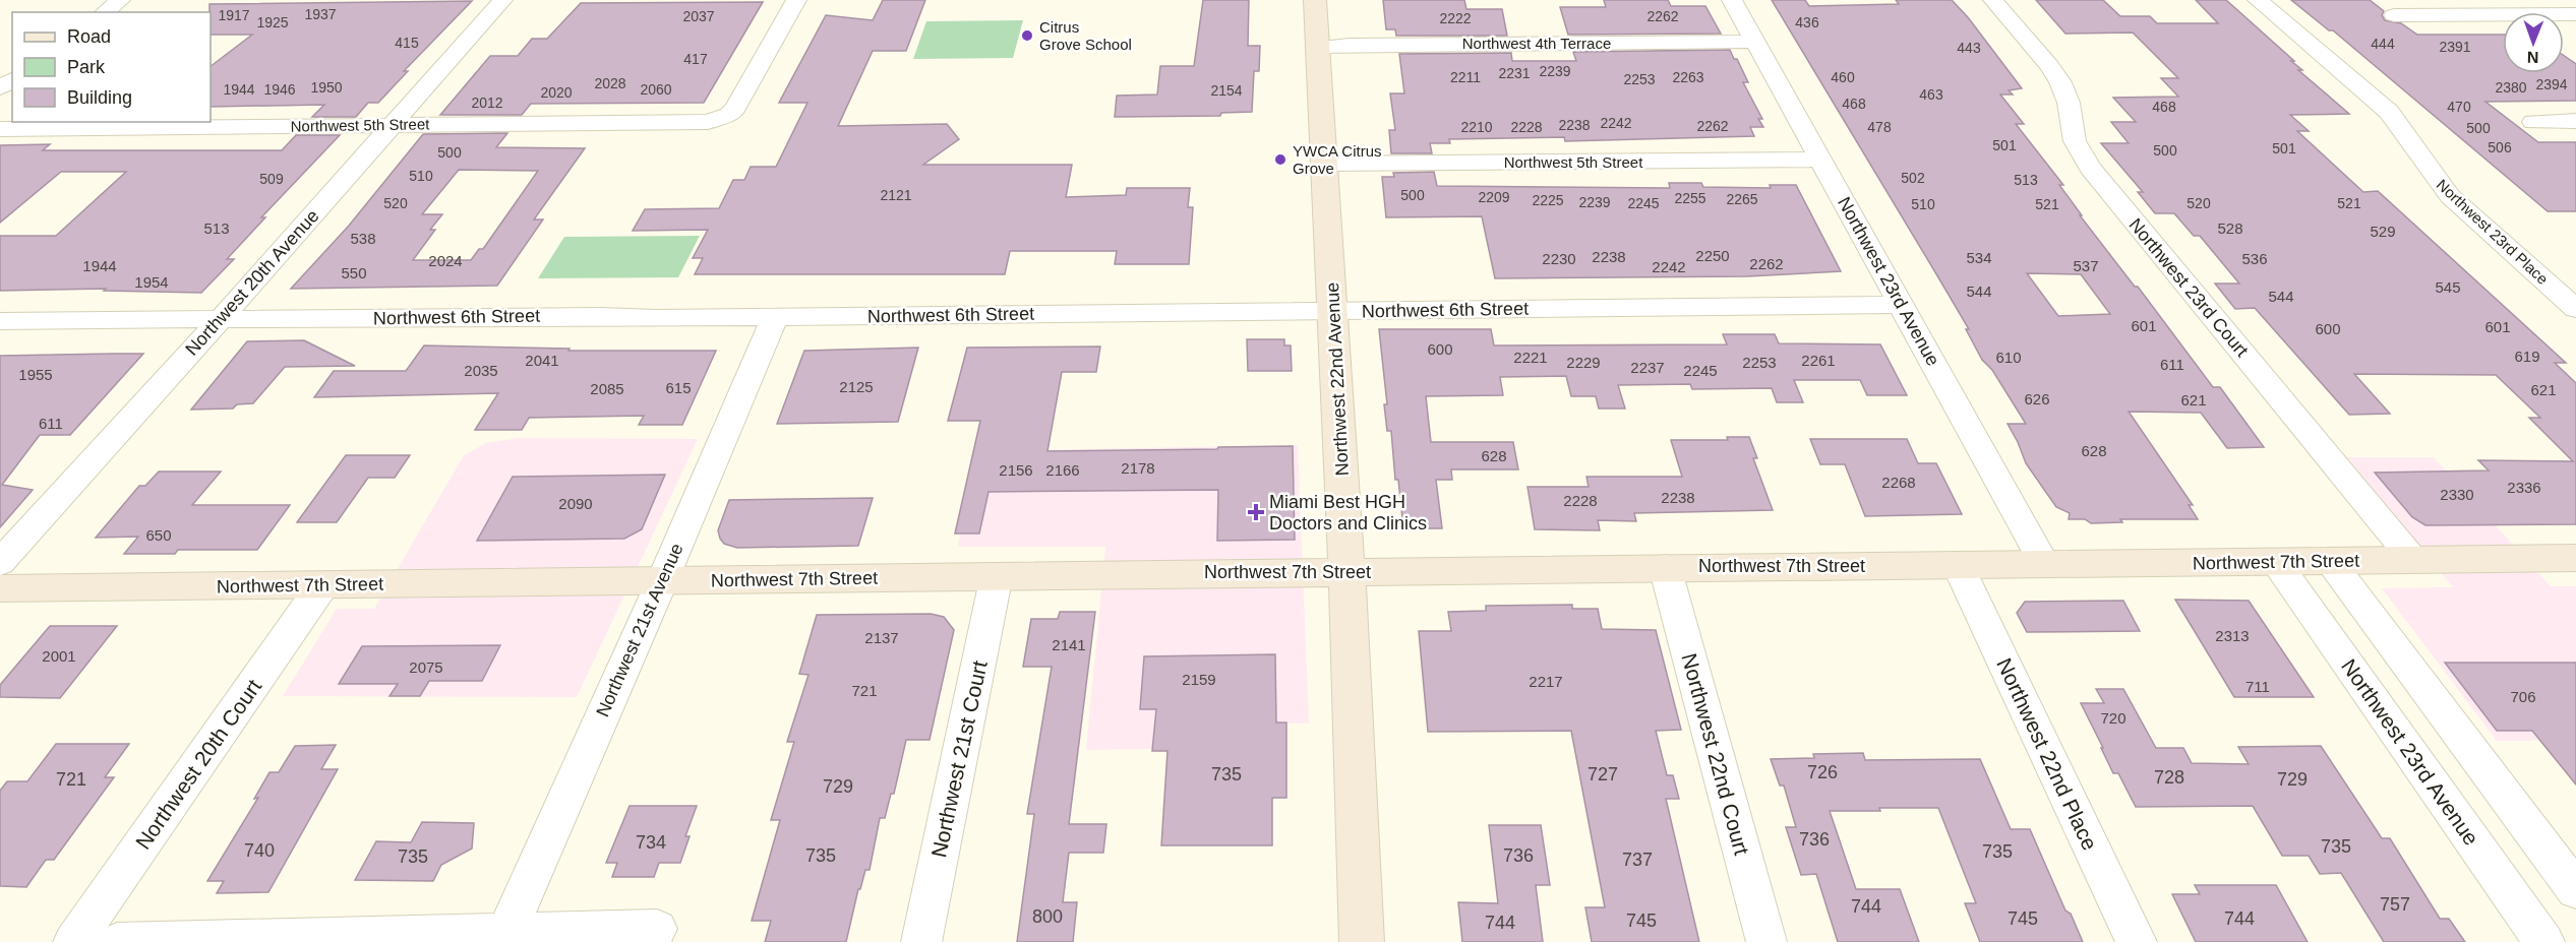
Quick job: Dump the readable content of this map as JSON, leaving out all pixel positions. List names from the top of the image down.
{
  "streets": {
    "main road": ["Northwest 22nd Avenue", "Northwest 7th Street"],
    "street": [
      "Northwest 4th Terrace",
      "Northwest 5th Street",
      "Northwest 23rd Place",
      "Northwest 23rd Avenue",
      "Northwest 20th Avenue",
      "Northwest 23rd Court",
      "Northwest 6th Street",
      "Northwest 21st Avenue",
      "Northwest 22nd Court",
      "Northwest 22nd Place",
      "Northwest 21st Court",
      "Northwest 20th Court"
    ]
  },
  "crossings": [
    ["Northwest 4th Terrace", "Northwest 23rd Avenue"],
    ["Northwest 4th Terrace", "Northwest 22nd Avenue"],
    ["Northwest 5th Street", "Northwest 23rd Avenue"],
    ["Northwest 5th Street", "Northwest 20th Avenue"],
    ["Northwest 5th Street", "Northwest 22nd Avenue"],
    ["Northwest 23rd Avenue", "Northwest 6th Street"],
    ["Northwest 23rd Avenue", "Northwest 7th Street"],
    ["Northwest 20th Avenue", "Northwest 6th Street"],
    ["Northwest 23rd Court", "Northwest 7th Street"],
    ["Northwest 6th Street", "Northwest 22nd Avenue"],
    ["Northwest 6th Street", "Northwest 21st Avenue"],
    ["Northwest 22nd Avenue", "Northwest 7th Street"],
    ["Northwest 7th Street", "Northwest 21st Avenue"],
    ["Northwest 7th Street", "Northwest 22nd Court"],
    ["Northwest 7th Street", "Northwest 22nd Place"],
    ["Northwest 7th Street", "Northwest 21st Court"],
    ["Northwest 7th Street", "Northwest 20th Court"]
  ],
  "places": {
    "other": ["Citrus Grove School", "YWCA Citrus Grove"],
    "health": ["Miami Best HGH Doctors and Clinics"]
  },
  "house_numbers": [
    "1937",
    "1917",
    "2037",
    "2262",
    "2222",
    "1925",
    "436",
    "415",
    "444",
    "2391",
    "443",
    "417",
    "2239",
    "2231",
    "2211",
    "2263",
    "460",
    "2253",
    "2028",
    "2394",
    "1950",
    "2380",
    "1944",
    "1946",
    "2060",
    "2154",
    "2020",
    "463",
    "2012",
    "468",
    "468",
    "470",
    "2242",
    "2238",
    "2262",
    "2210",
    "2228",
    "478",
    "500",
    "501",
    "506",
    "501",
    "500",
    "500",
    "510",
    "502",
    "509",
    "513",
    "2121",
    "500",
    "2209",
    "2255",
    "2265",
    "2225",
    "2239",
    "520",
    "2245",
    "520",
    "521",
    "510",
    "521",
    "513",
    "528",
    "529",
    "538",
    "2250",
    "2238",
    "534",
    "2230",
    "536",
    "2024",
    "2262",
    "1944",
    "537",
    "2242",
    "550",
    "1954",
    "545",
    "544",
    "544",
    "601",
    "601",
    "600",
    "600",
    "619",
    "2221",
    "610",
    "2041",
    "2261",
    "2229",
    "2253",
    "611",
    "2237",
    "2035",
    "2245",
    "1955",
    "2125",
    "615",
    "2085",
    "621",
    "626",
    "621",
    "611",
    "628",
    "628",
    "2178",
    "2156",
    "2166",
    "2268",
    "2336",
    "2330",
    "2238",
    "2228",
    "2090",
    "650",
    "2313",
    "2137",
    "2141",
    "2001",
    "2075",
    "2159",
    "2217",
    "711",
    "721",
    "706",
    "720",
    "726",
    "735",
    "727",
    "728",
    "721",
    "729",
    "729",
    "736",
    "734",
    "735",
    "740",
    "735",
    "735",
    "736",
    "735",
    "737",
    "757",
    "744",
    "800",
    "745",
    "744",
    "745",
    "744"
  ],
  "legend": ["Road", "Park", "Building"],
  "north": "bottom"
}
